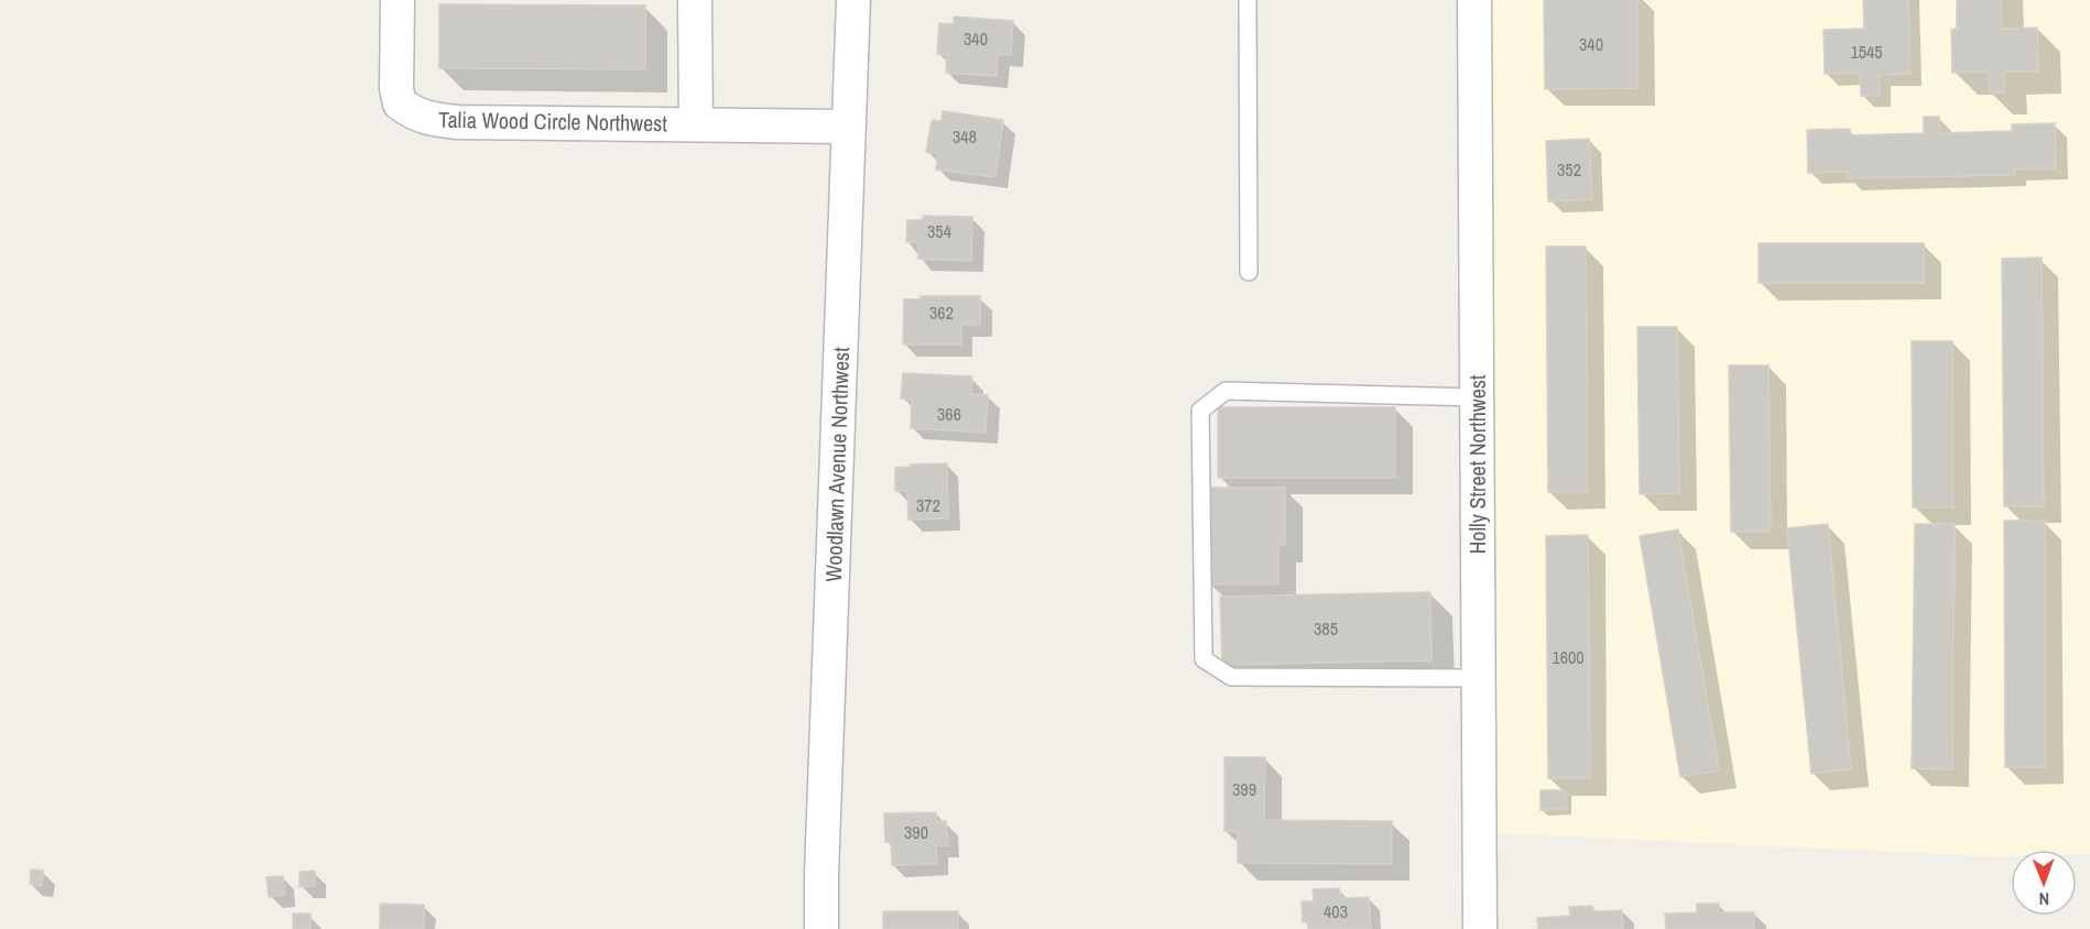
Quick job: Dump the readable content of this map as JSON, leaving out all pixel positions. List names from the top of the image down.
{
  "streets": {
    "street": ["Talia Wood Circle Northwest", "Woodlawn Avenue Northwest", "Holly Street Northwest"]
  },
  "crossings": [
    ["Talia Wood Circle Northwest", "Woodlawn Avenue Northwest"]
  ],
  "house_numbers": [
    "340",
    "340",
    "1545",
    "348",
    "352",
    "354",
    "362",
    "366",
    "372",
    "385",
    "1600",
    "399",
    "390",
    "403"
  ],
  "north": "bottom"
}
